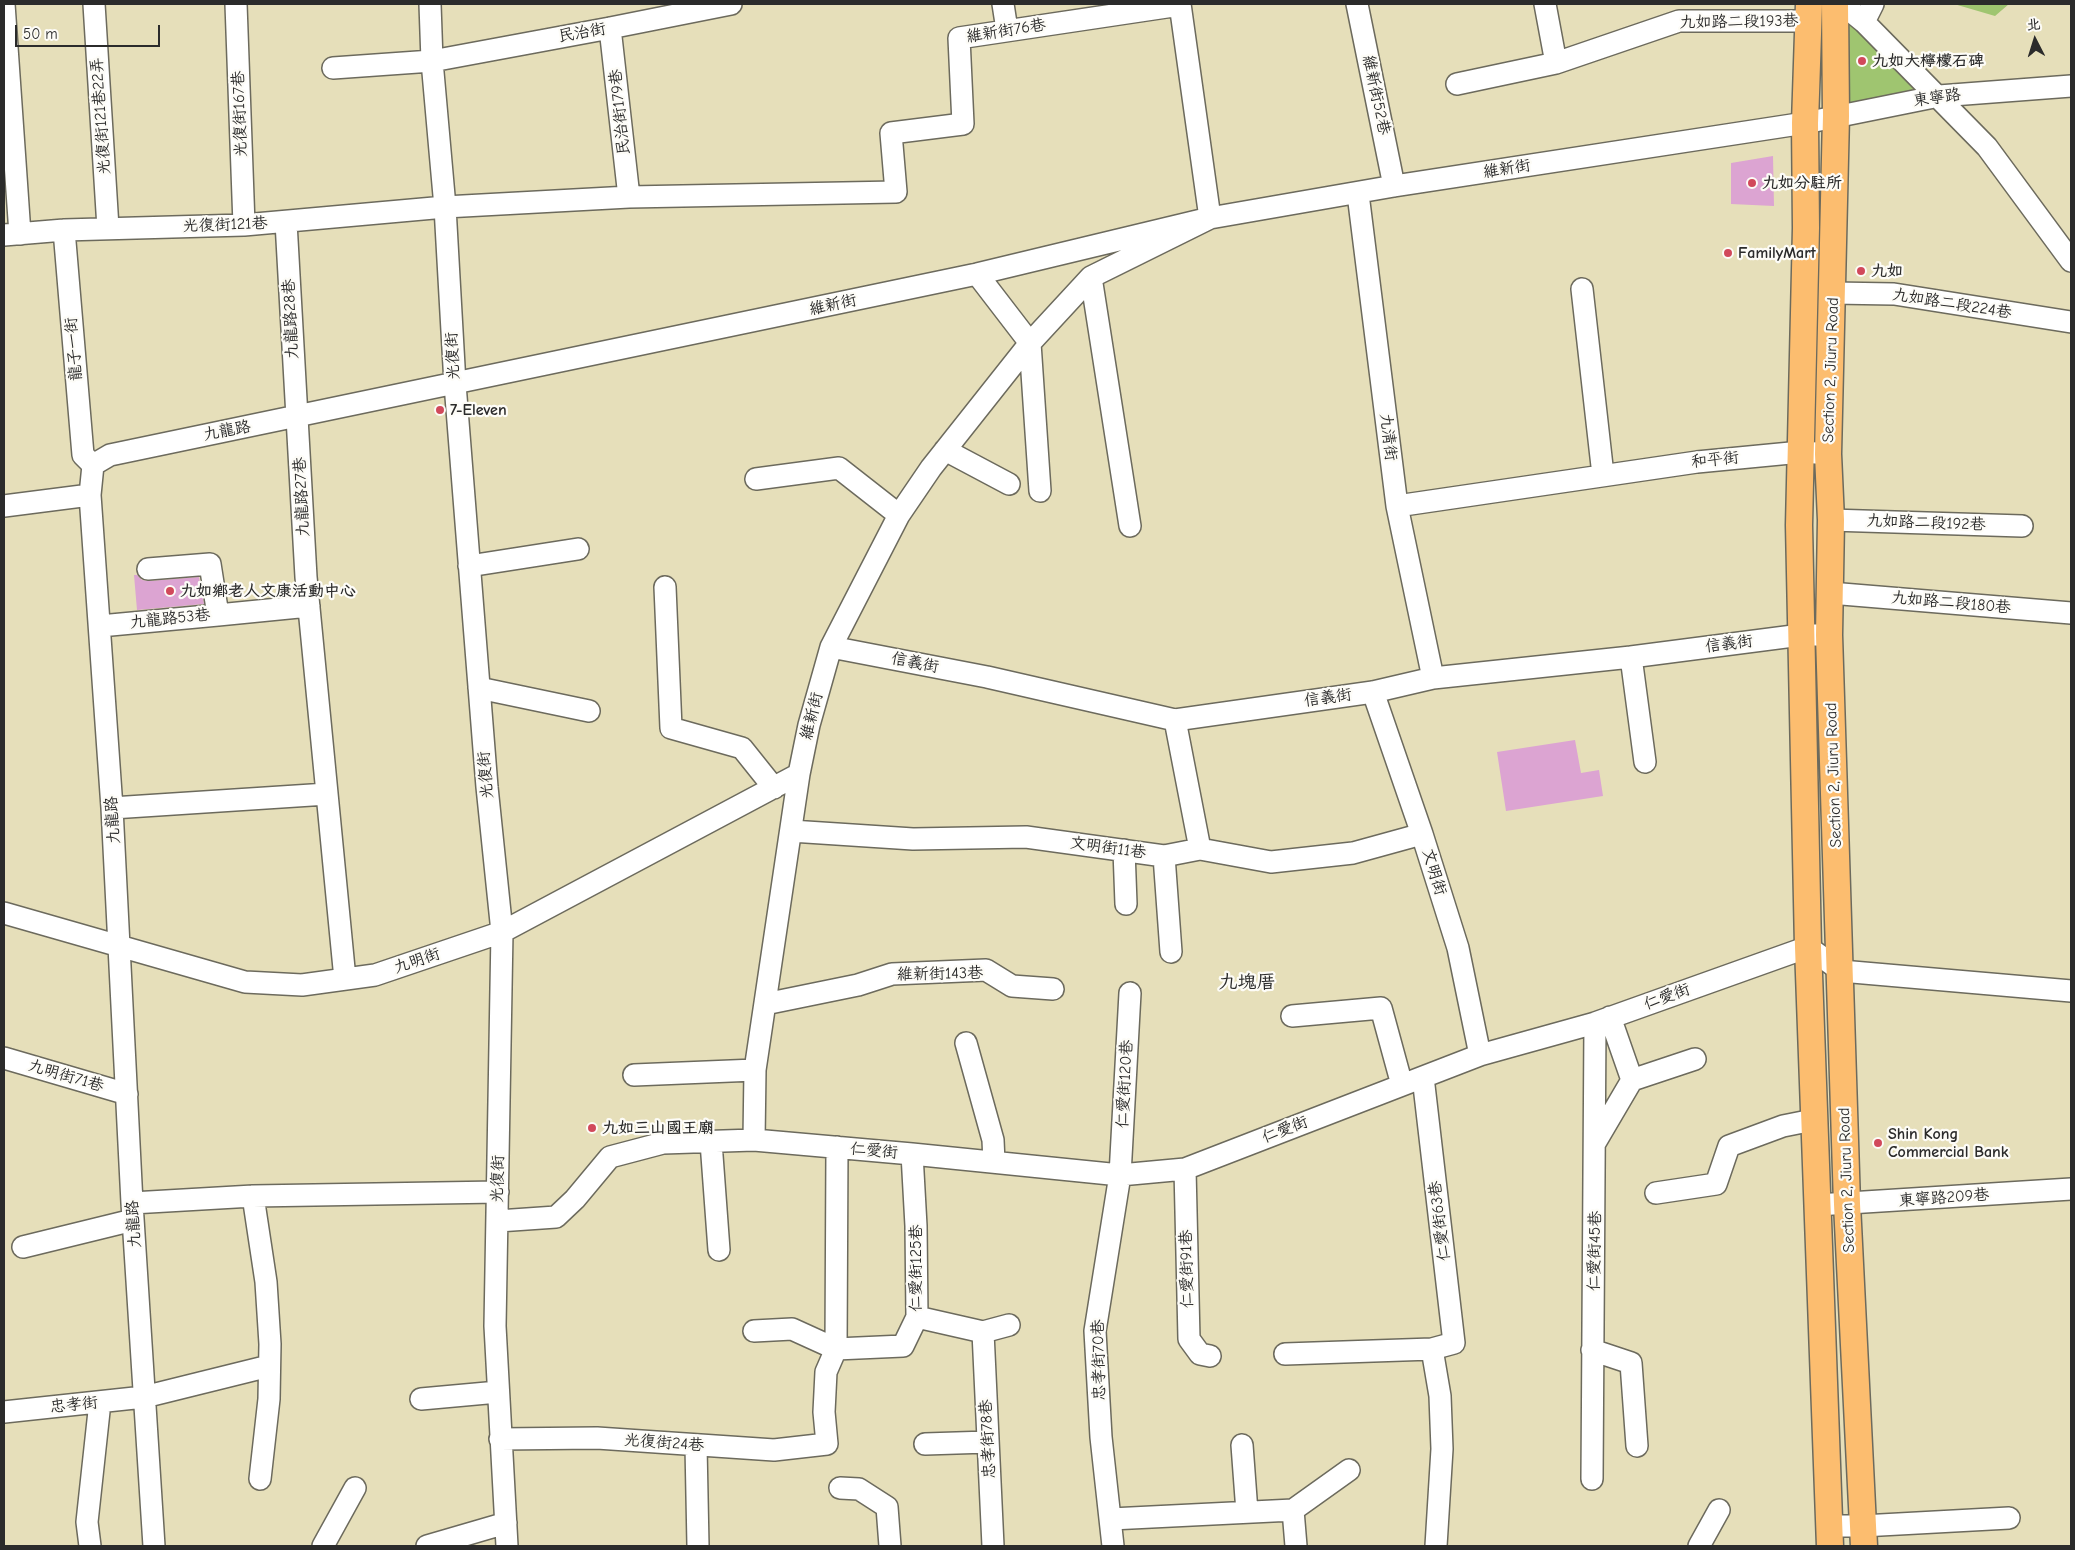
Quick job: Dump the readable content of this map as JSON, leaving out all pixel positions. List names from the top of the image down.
{
  "streets": {
    "main road": ["Section 2, Jiuru Road"],
    "street": [
      "九如路二段193巷",
      "維新街76巷",
      "民治街",
      "維新街52巷",
      "東寧路",
      "民治街179巷",
      "光復街167巷",
      "光復街121巷22弄",
      "維新街",
      "光復街121巷",
      "九如路二段224巷",
      "九龍路28巷",
      "龍子一街",
      "光復街",
      "九龍路",
      "九清街",
      "和平街",
      "九龍路27巷",
      "九如路二段192巷",
      "九如路二段180巷",
      "九龍路53巷",
      "信義街",
      "文明街11巷",
      "文明街",
      "九明街",
      "維新街143巷",
      "仁愛街",
      "九明街71巷",
      "仁愛街120巷",
      "東寧路209巷",
      "仁愛街63巷",
      "仁愛街45巷",
      "仁愛街125巷",
      "仁愛街91巷",
      "忠孝街70巷",
      "忠孝街",
      "忠孝街78巷",
      "光復街24巷"
    ]
  },
  "crossings": [
    ["九如路二段193巷", "Section 2, Jiuru Road"],
    ["維新街76巷", "維新街"],
    ["維新街76巷", "光復街121巷"],
    ["民治街", "民治街179巷"],
    ["民治街", "光復街"],
    ["維新街52巷", "維新街"],
    ["東寧路", "維新街"],
    ["東寧路", "Section 2, Jiuru Road"],
    ["民治街179巷", "光復街121巷"],
    ["光復街167巷", "光復街121巷"],
    ["光復街121巷22弄", "光復街121巷"],
    ["維新街", "光復街"],
    ["維新街", "Section 2, Jiuru Road"],
    ["維新街", "九龍路"],
    ["維新街", "九清街"],
    ["維新街", "信義街"],
    ["維新街", "文明街11巷"],
    ["維新街", "九明街"],
    ["維新街", "維新街143巷"],
    ["維新街", "仁愛街"],
    ["光復街121巷", "九龍路28巷"],
    ["光復街121巷", "龍子一街"],
    ["光復街121巷", "光復街"],
    ["九如路二段224巷", "Section 2, Jiuru Road"],
    ["九龍路28巷", "九龍路"],
    ["九龍路28巷", "九龍路27巷"],
    ["龍子一街", "九龍路"],
    ["光復街", "九龍路"],
    ["光復街", "九明街"],
    ["光復街", "仁愛街"],
    ["光復街", "光復街24巷"],
    ["Section 2, Jiuru Road", "和平街"],
    ["Section 2, Jiuru Road", "九如路二段192巷"],
    ["Section 2, Jiuru Road", "九如路二段180巷"],
    ["Section 2, Jiuru Road", "信義街"],
    ["Section 2, Jiuru Road", "仁愛街"],
    ["Section 2, Jiuru Road", "東寧路209巷"],
    ["九龍路", "九龍路27巷"],
    ["九龍路", "九龍路53巷"],
    ["九龍路", "九明街"],
    ["九龍路", "九明街71巷"],
    ["九龍路", "忠孝街"],
    ["九清街", "和平街"],
    ["九清街", "信義街"],
    ["九龍路27巷", "九明街"],
    ["信義街", "文明街"],
    ["文明街11巷", "文明街"],
    ["文明街", "仁愛街"],
    ["仁愛街", "仁愛街120巷"],
    ["仁愛街", "仁愛街63巷"],
    ["仁愛街", "仁愛街45巷"],
    ["仁愛街", "仁愛街125巷"],
    ["仁愛街", "仁愛街91巷"],
    ["仁愛街", "忠孝街70巷"],
    ["仁愛街120巷", "忠孝街70巷"],
    ["仁愛街125巷", "光復街24巷"]
  ],
  "districts": ["九塊厝"],
  "places": [
    "九如大檸檬石碑",
    "九如分駐所",
    "FamilyMart",
    "九如",
    "7-Eleven",
    "九如鄉老人文康活動中心",
    "九如三山國王廟",
    "Shin Kong Commercial Bank"
  ],
  "scale_bar": "50 m",
  "north": "top"
}
